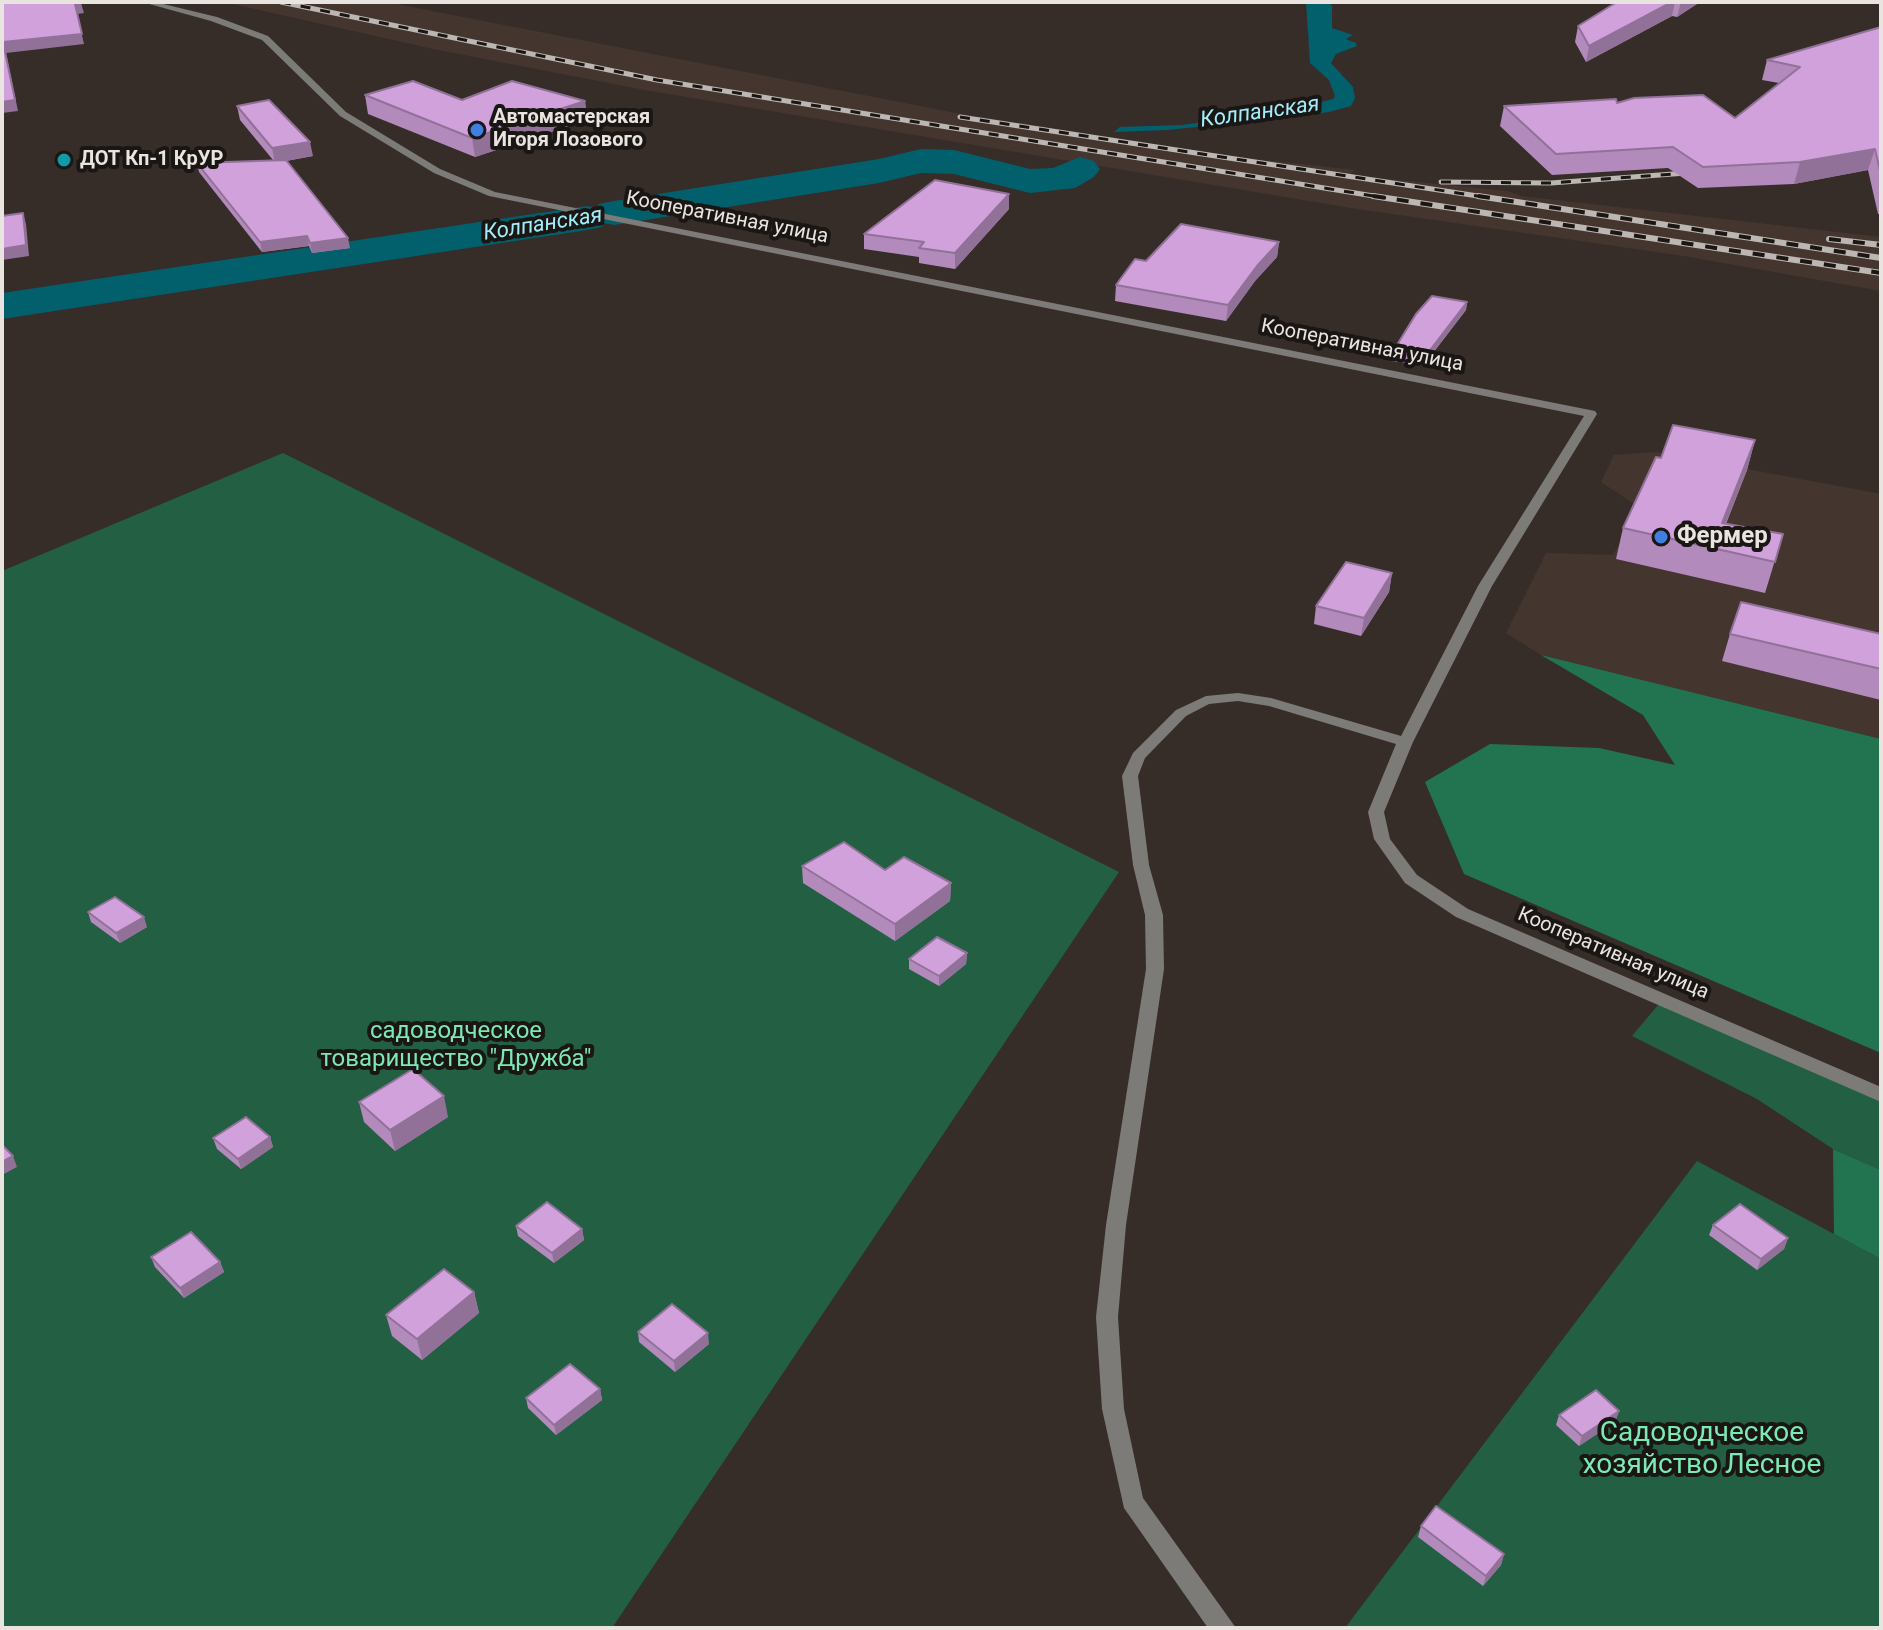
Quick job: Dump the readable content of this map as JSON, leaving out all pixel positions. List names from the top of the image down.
{
  "streets": {
    "street": ["Кооперативная улица"]
  },
  "water": ["Колпанская"],
  "parks": ["садоводческое товарищество \"Дружба\"", "Садоводческое хозяйство Лесное"],
  "places": ["Автомастерская Игоря Лозового", "ДОТ Кп-1 КрУР", "Фермер"]
}
